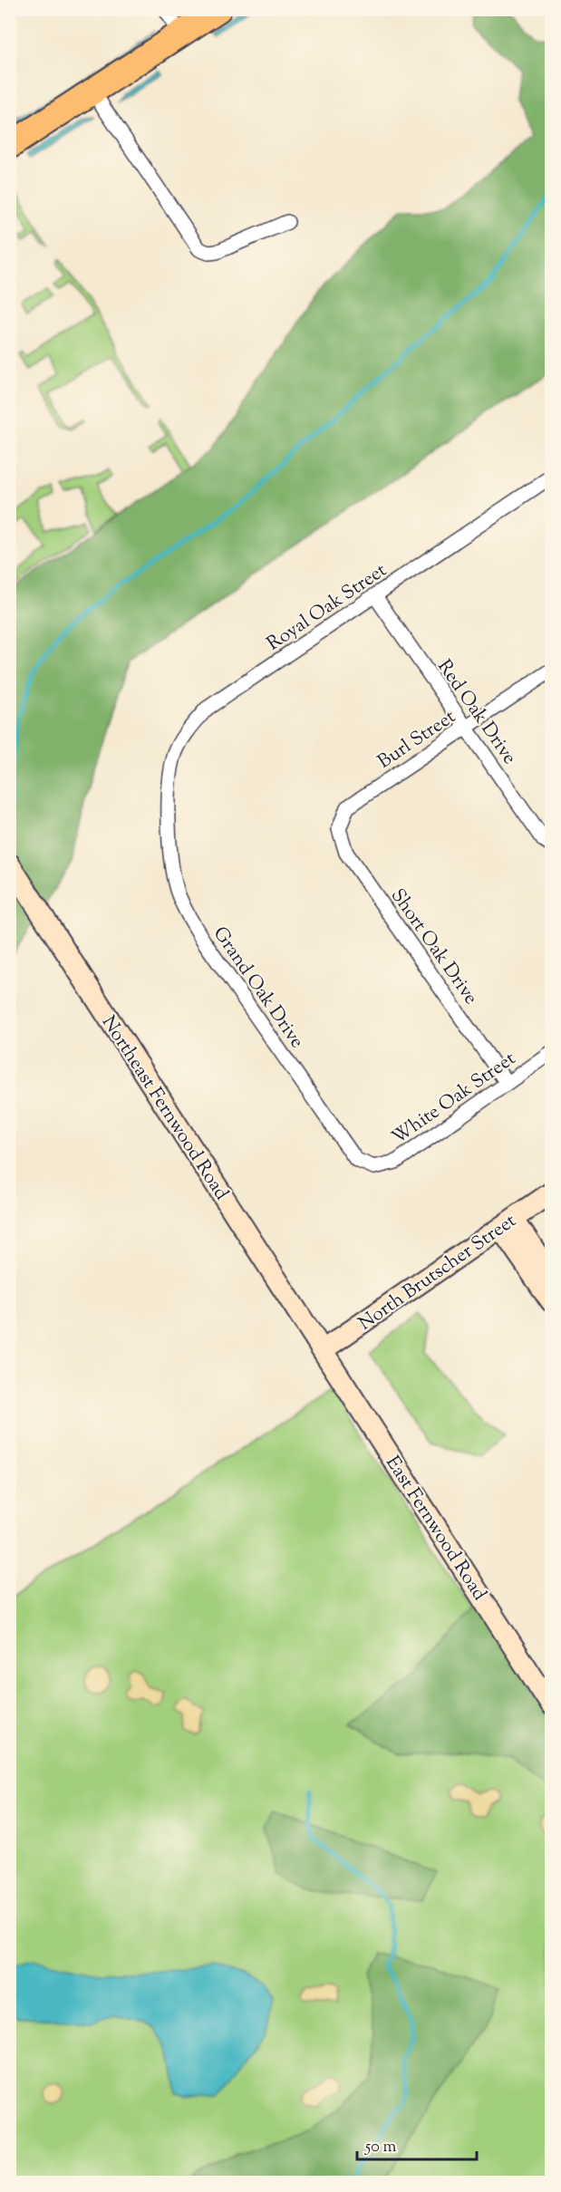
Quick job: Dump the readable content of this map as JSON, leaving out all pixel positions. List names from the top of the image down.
{
  "streets": {
    "street": [
      "Royal Oak Street",
      "Red Oak Drive",
      "Burl Street",
      "Short Oak Drive",
      "Grand Oak Drive",
      "White Oak Street",
      "Northeast Fernwood Road",
      "North Brutscher Street",
      "East Fernwood Road"
    ]
  },
  "crossings": [
    ["Royal Oak Street", "Red Oak Drive"],
    ["Royal Oak Street", "Grand Oak Drive"],
    ["Red Oak Drive", "Burl Street"],
    ["Burl Street", "Short Oak Drive"],
    ["Short Oak Drive", "White Oak Street"],
    ["Grand Oak Drive", "White Oak Street"],
    ["Northeast Fernwood Road", "North Brutscher Street"],
    ["Northeast Fernwood Road", "East Fernwood Road"],
    ["North Brutscher Street", "East Fernwood Road"]
  ],
  "scale_bar": "50 m"
}
